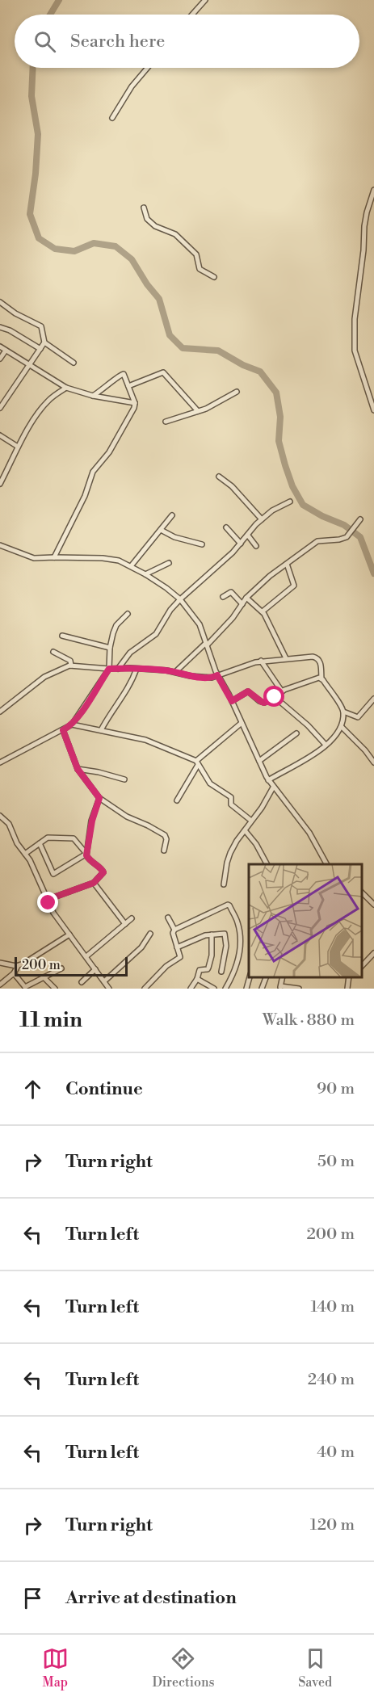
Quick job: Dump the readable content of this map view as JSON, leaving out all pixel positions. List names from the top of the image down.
{
  "scale_bar": "200 m",
  "page": {
    "search": "Search here",
    "scale": "200 m",
    "heading": ["11 min", "Walk · 880 m"],
    "list": [
      ["Continue", "90 m"],
      ["Turn right", "50 m"],
      ["Turn left", "200 m"],
      ["Turn left", "140 m"],
      ["Turn left", "240 m"],
      ["Turn left", "40 m"],
      ["Turn right", "120 m"],
      "Arrive at destination"
    ],
    "nav": ["Map", "Directions", "Saved"]
  }
}
